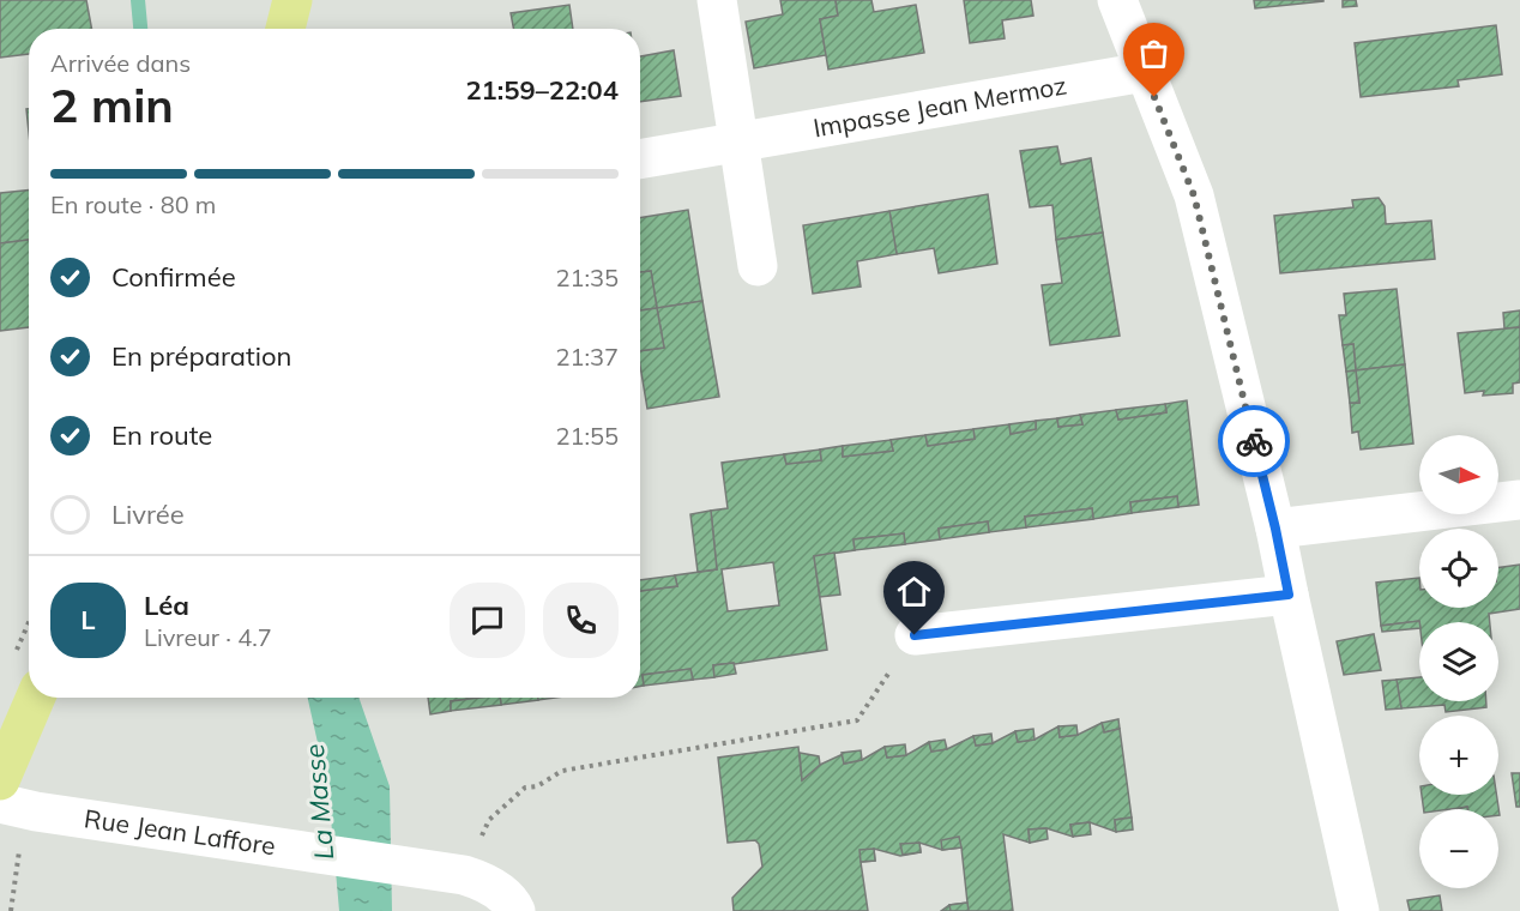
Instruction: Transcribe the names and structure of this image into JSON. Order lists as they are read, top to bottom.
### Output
{
  "streets": {
    "street": ["Impasse Jean Mermoz", "Rue Jean Laffore"]
  },
  "water": ["La Masse"],
  "north": "right",
  "page": {
    "heading": ["2 min", "Arrivée dans", "21:59–22:04"],
    "panel": ["Léa", "Livreur · 4.7"],
    "bar": "En route · 80 m",
    "list": [
      ["Confirmée", "21:35"],
      ["En préparation", "21:37"],
      ["En route", "21:55"],
      "Livrée"
    ],
    "map_buttons": ["+", "−"],
    "round": "L"
  }
}
